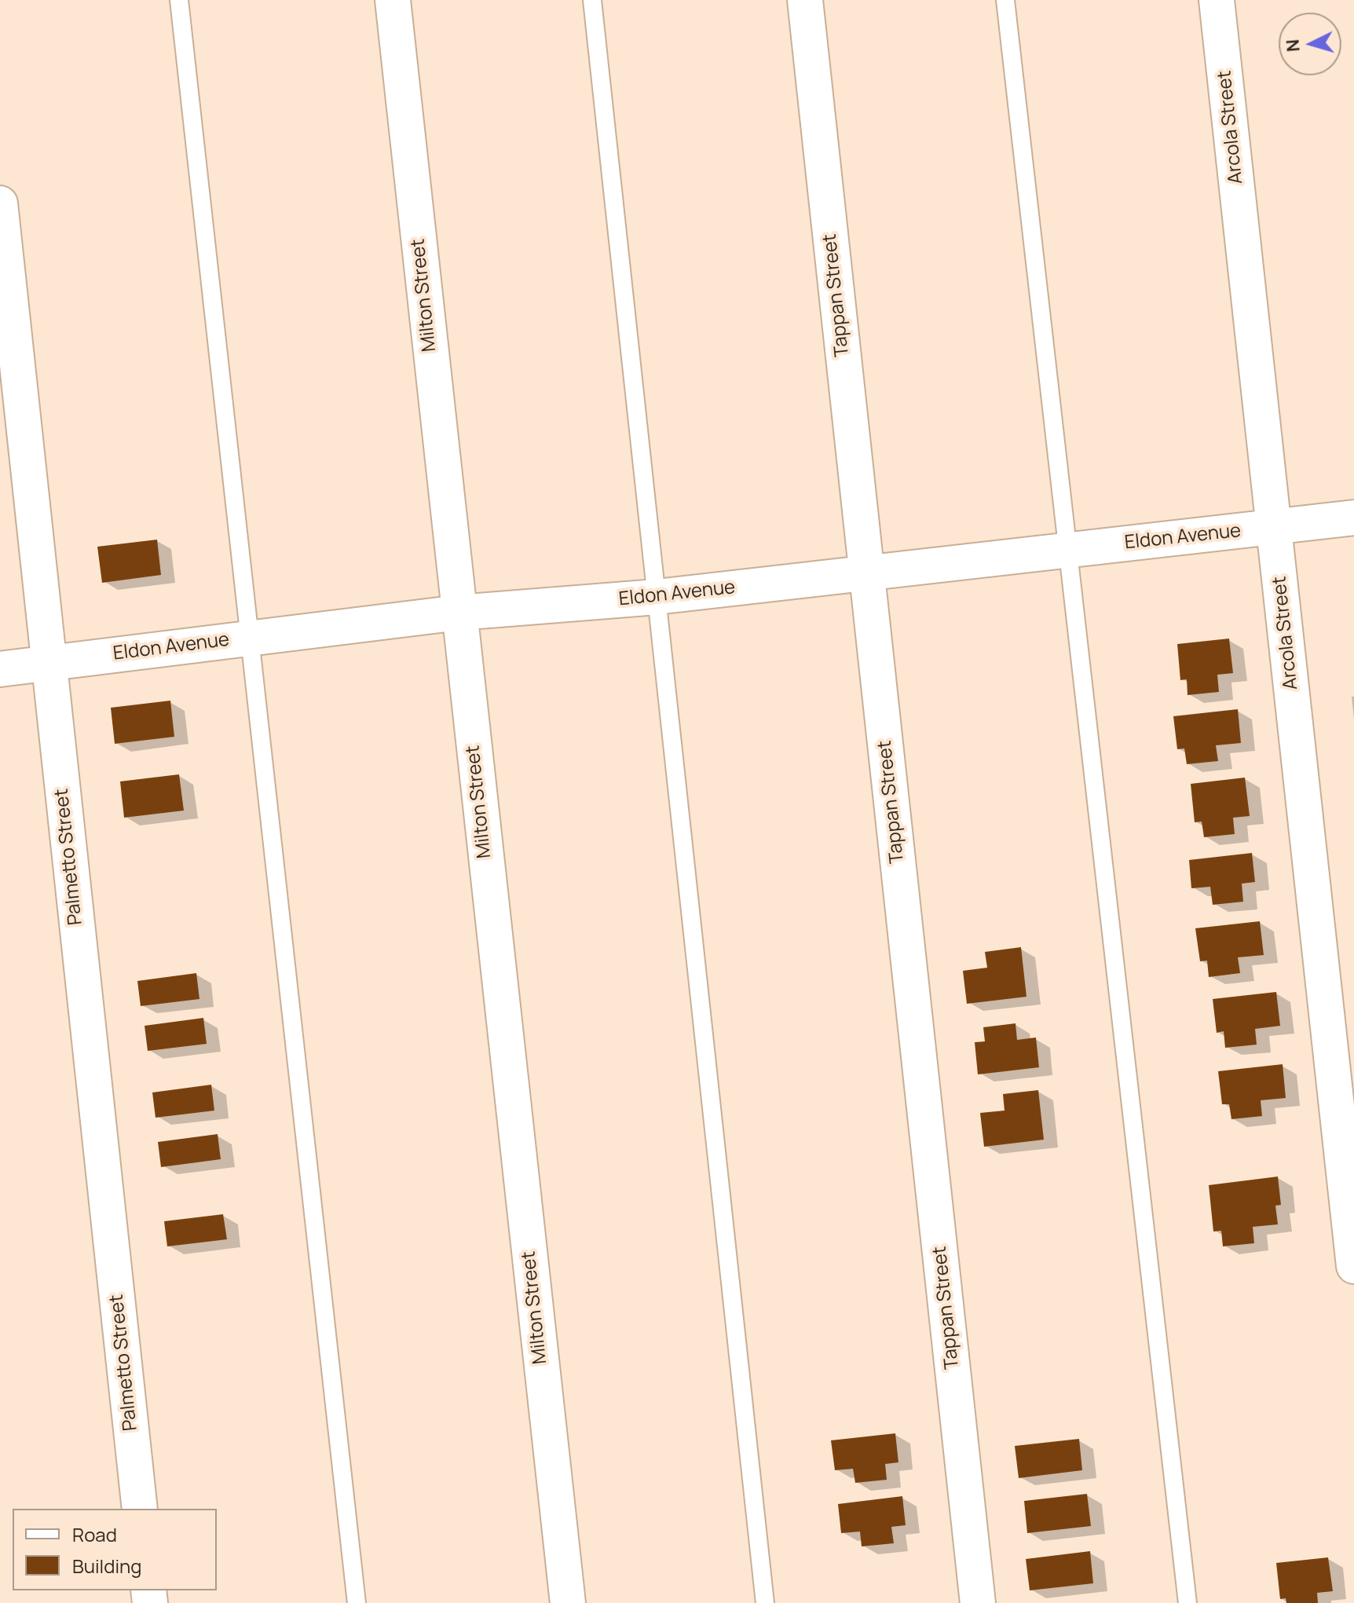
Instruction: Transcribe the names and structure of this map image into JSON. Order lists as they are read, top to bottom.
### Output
{
  "streets": {
    "street": [
      "Arcola Street",
      "Milton Street",
      "Tappan Street",
      "Eldon Avenue",
      "Palmetto Street"
    ]
  },
  "crossings": [
    ["Arcola Street", "Eldon Avenue"],
    ["Milton Street", "Eldon Avenue"],
    ["Tappan Street", "Eldon Avenue"],
    ["Eldon Avenue", "Palmetto Street"]
  ],
  "legend": ["Road", "Building"],
  "north": "left"
}
